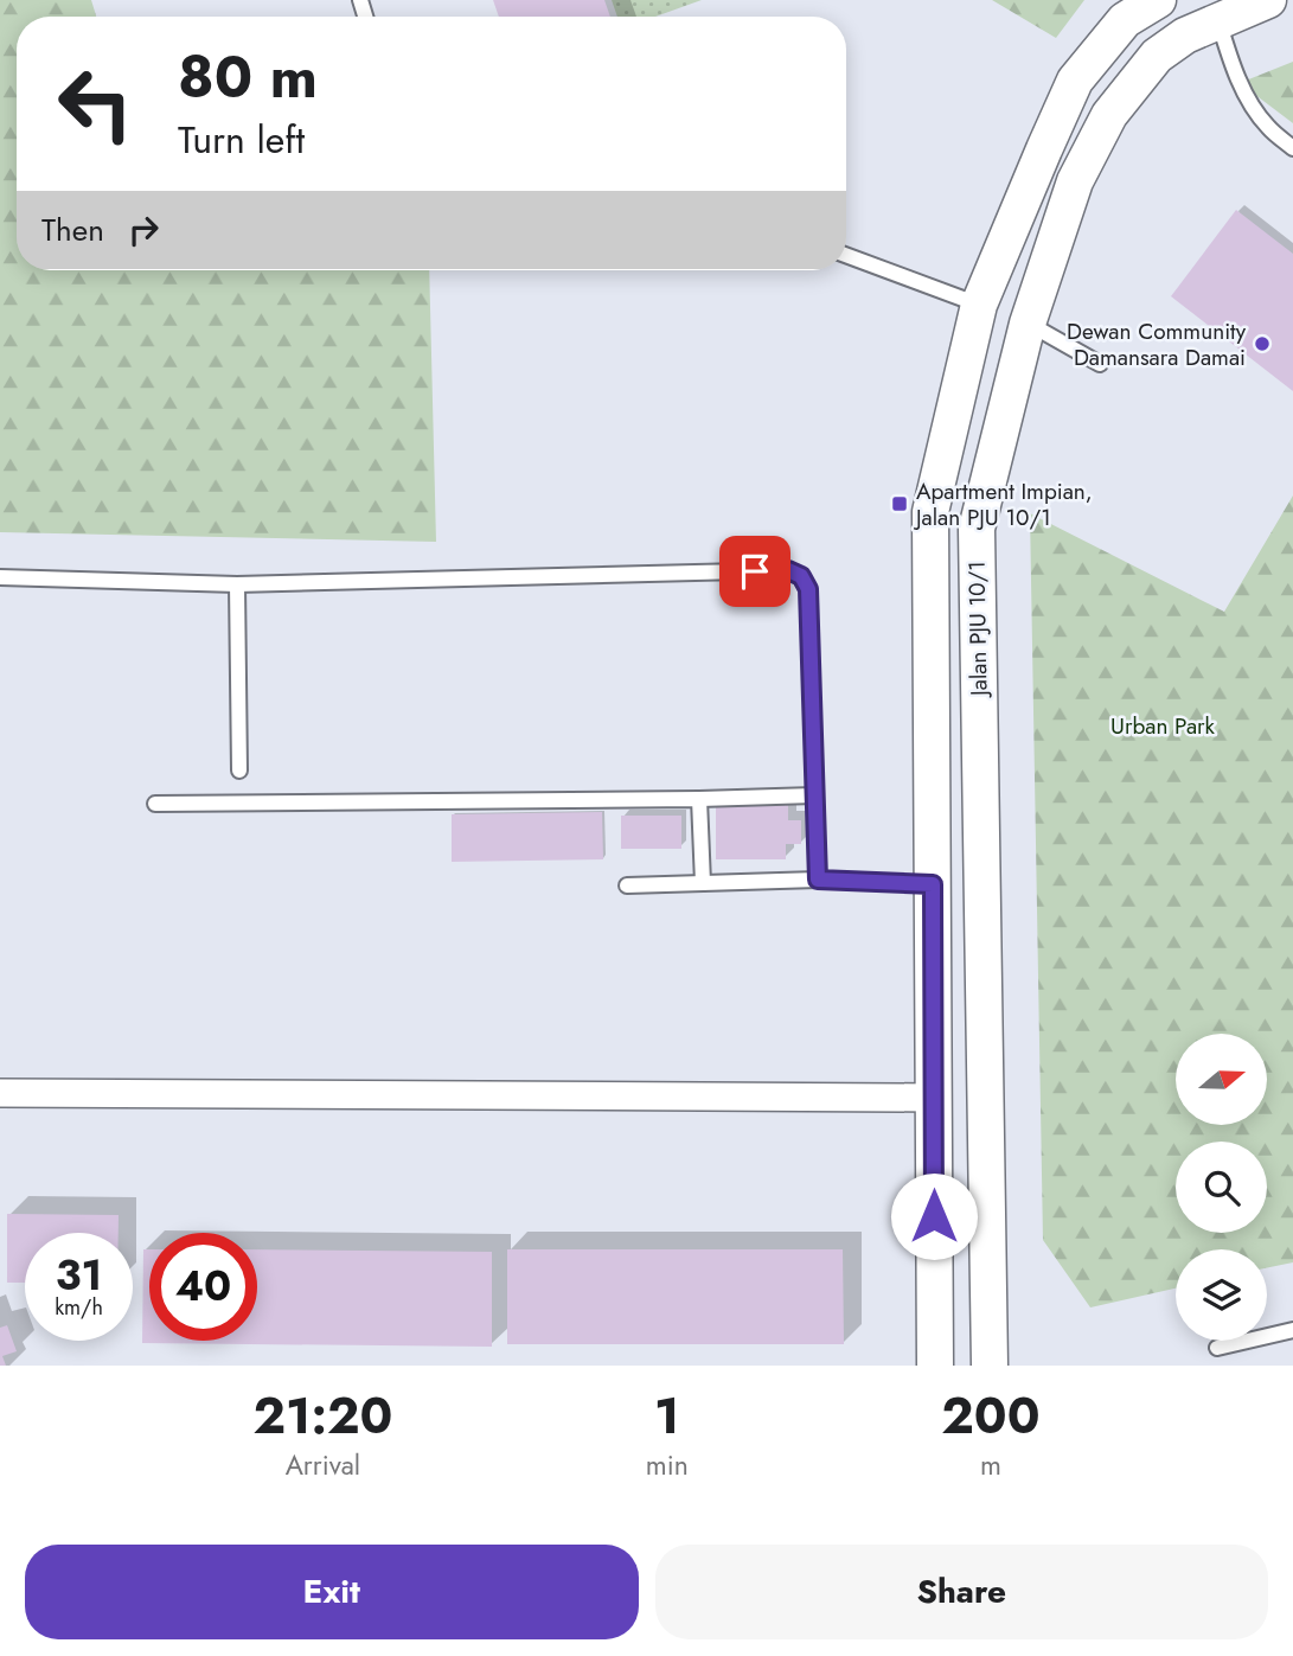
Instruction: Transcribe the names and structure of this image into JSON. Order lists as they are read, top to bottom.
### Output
{
  "streets": {
    "street": ["Jalan PJU 10/1"]
  },
  "parks": ["Urban Park"],
  "places": {
    "other": ["Dewan Community Damansara Damai"],
    "transit": ["Apartment Impian, Jalan PJU 10/1"]
  },
  "north": "right",
  "page": {
    "turn": ["80 m", "Turn left"],
    "then": "Then",
    "speed": "31 km/h",
    "limit": "40",
    "eta": [
      "21:20",
      "Arrival",
      "1",
      "min",
      "200",
      "m"
    ],
    "buttons": ["Exit", "Share"]
  }
}
